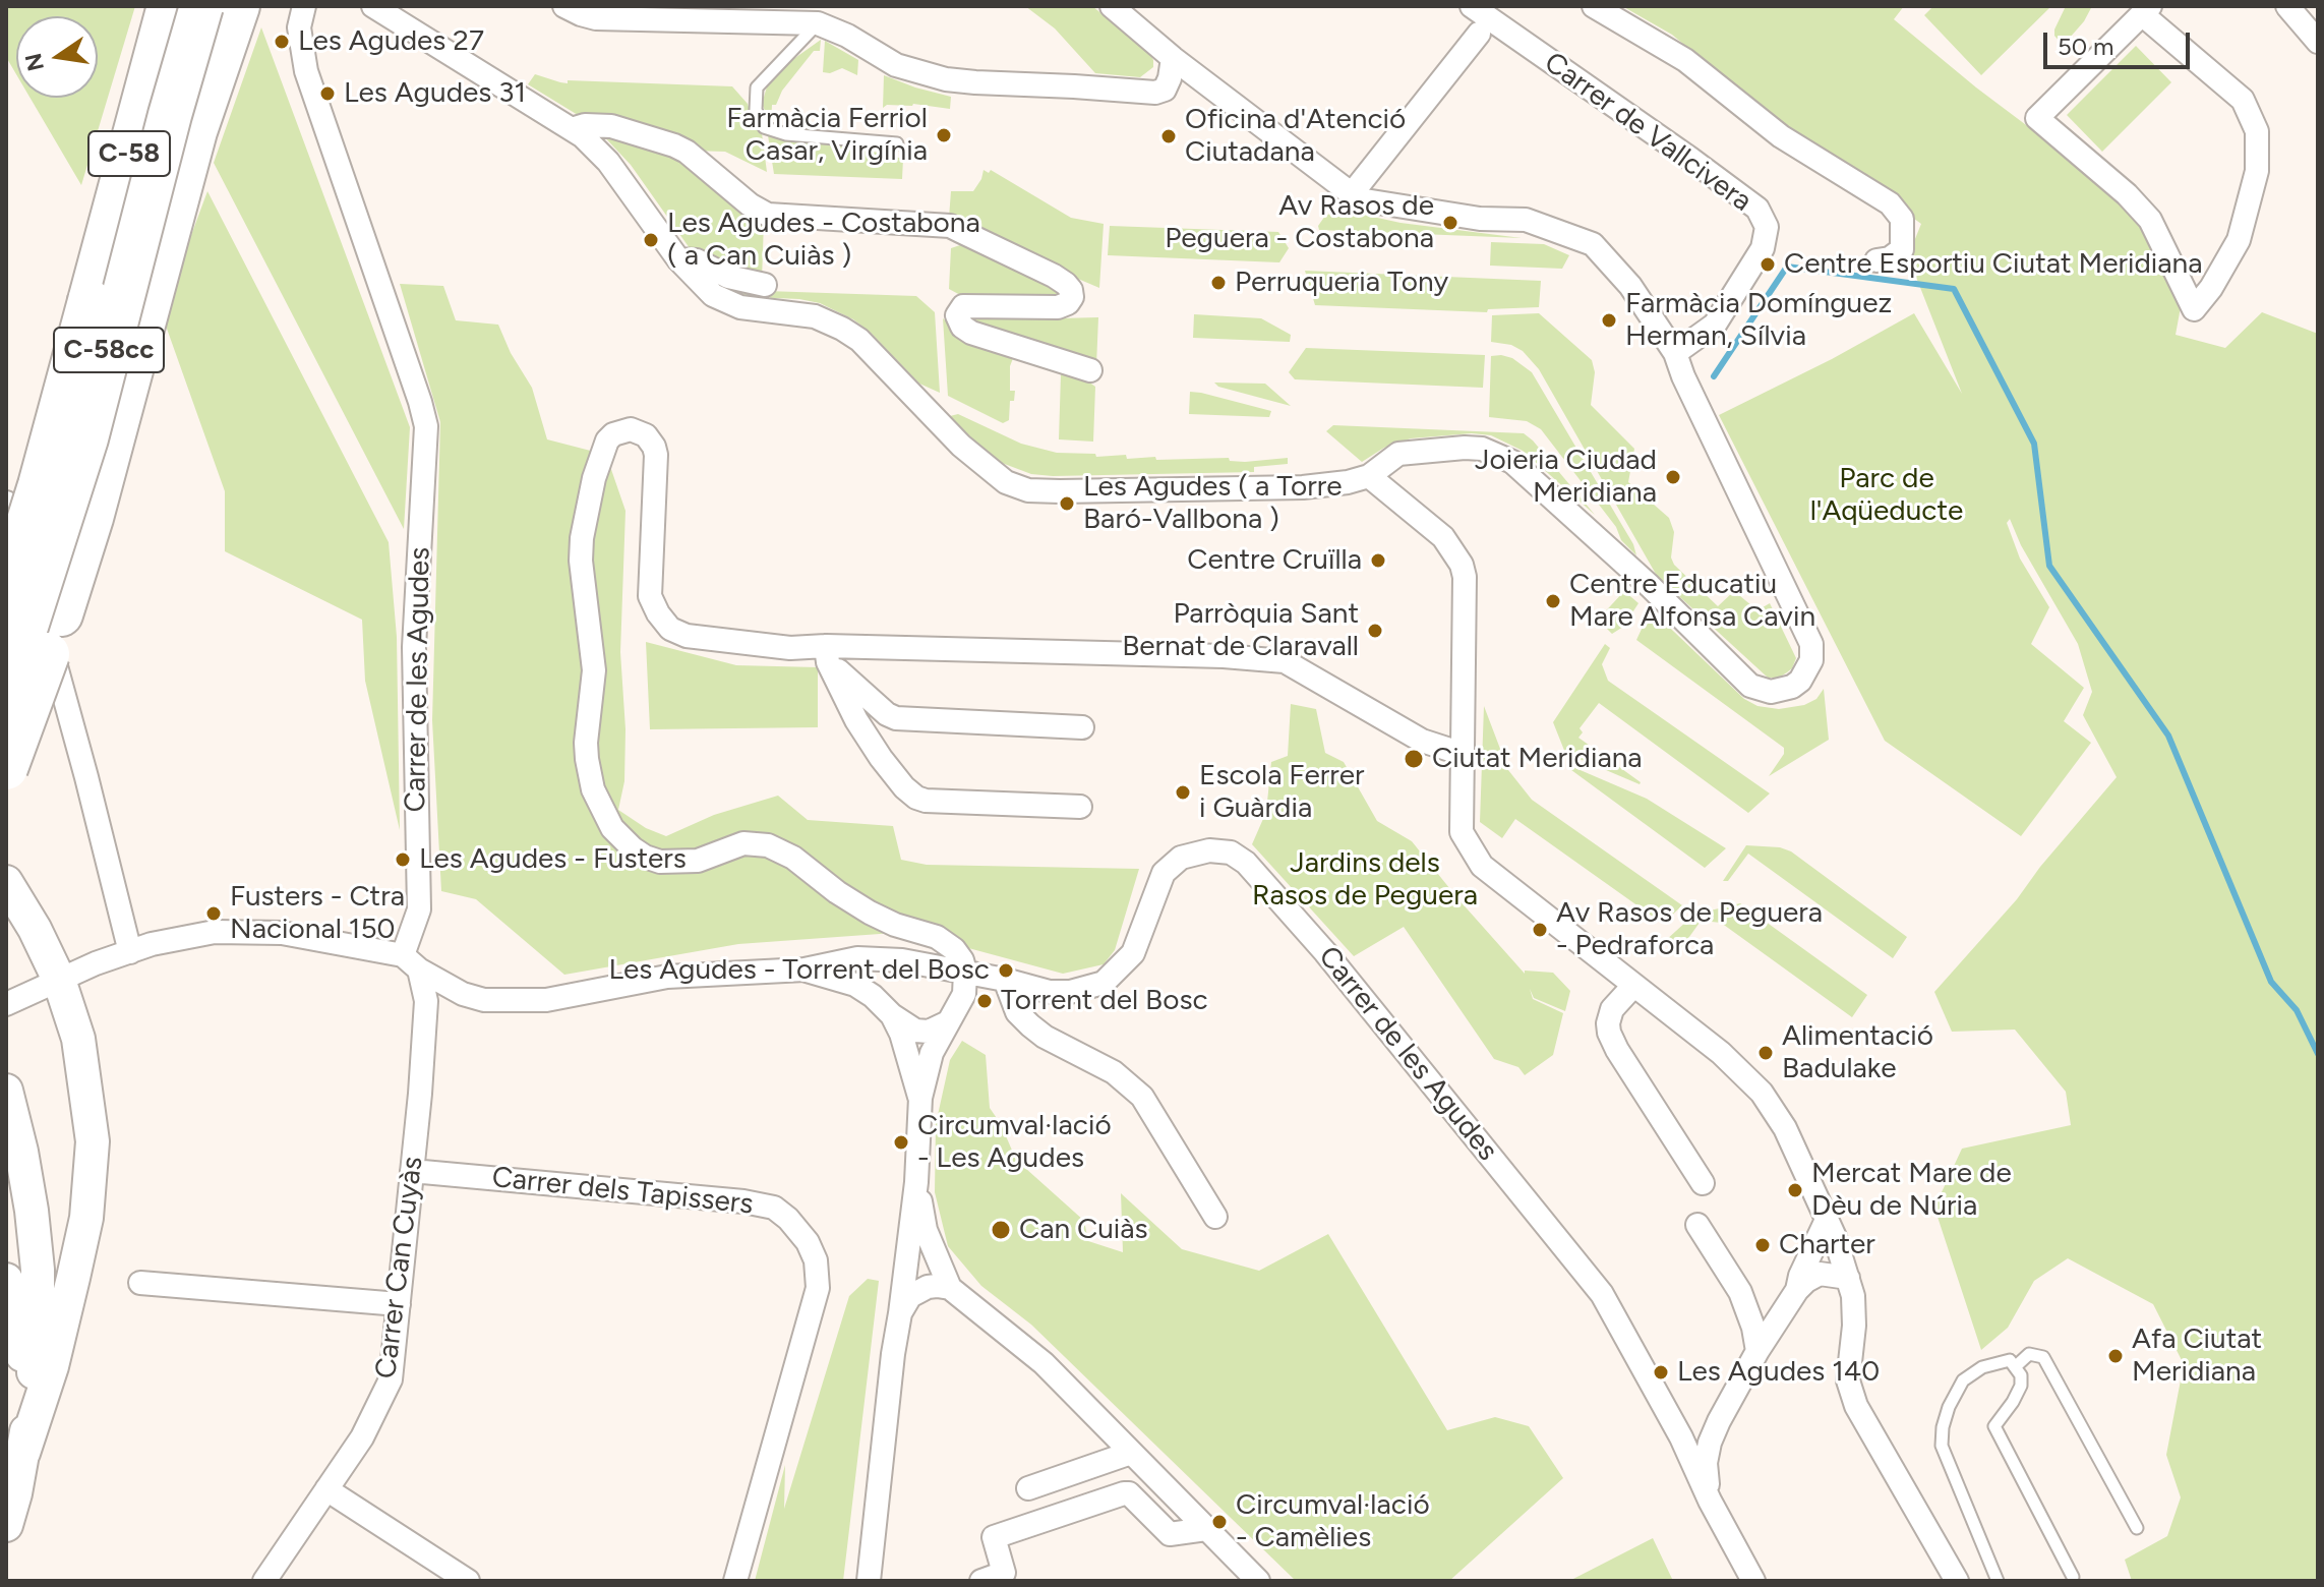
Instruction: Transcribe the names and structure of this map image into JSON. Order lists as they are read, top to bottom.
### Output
{
  "streets": {
    "highway": ["C-58", "C-58cc"],
    "street": [
      "Carrer de Vallcivera",
      "Carrer de les Agudes",
      "Carrer dels Tapissers",
      "Carrer Can Cuyàs"
    ]
  },
  "crossings": [
    ["Carrer de les Agudes", "Carrer Can Cuyàs"],
    ["Carrer dels Tapissers", "Carrer Can Cuyàs"]
  ],
  "parks": ["Parc de l'Aqüeducte", "Jardins dels Rasos de Peguera"],
  "places": [
    "Les Agudes 27",
    "Les Agudes 31",
    "Farmàcia Ferriol Casar, Virgínia",
    "Oficina d'Atenció Ciutadana",
    "Av Rasos de Peguera - Costabona",
    "Les Agudes - Costabona ( a Can Cuiàs )",
    "Centre Esportiu Ciutat Meridiana",
    "Perruqueria Tony",
    "Farmàcia Domínguez Herman, Sílvia",
    "Joieria Ciudad Meridiana",
    "Les Agudes ( a Torre Baró-Vallbona )",
    "Centre Cruïlla",
    "Centre Educatiu Mare Alfonsa Cavin",
    "Parròquia Sant Bernat de Claravall",
    "Ciutat Meridiana",
    "Escola Ferrer i Guàrdia",
    "Les Agudes - Fusters",
    "Fusters - Ctra Nacional 150",
    "Av Rasos de Peguera - Pedraforca",
    "Les Agudes - Torrent del Bosc",
    "Torrent del Bosc",
    "Alimentació Badulake",
    "Circumval·lació - Les Agudes",
    "Mercat Mare de Dèu de Núria",
    "Can Cuiàs",
    "Charter",
    "Afa Ciutat Meridiana",
    "Les Agudes 140",
    "Circumval·lació - Camèlies"
  ],
  "scale_bar": "50 m",
  "north": "left"
}
